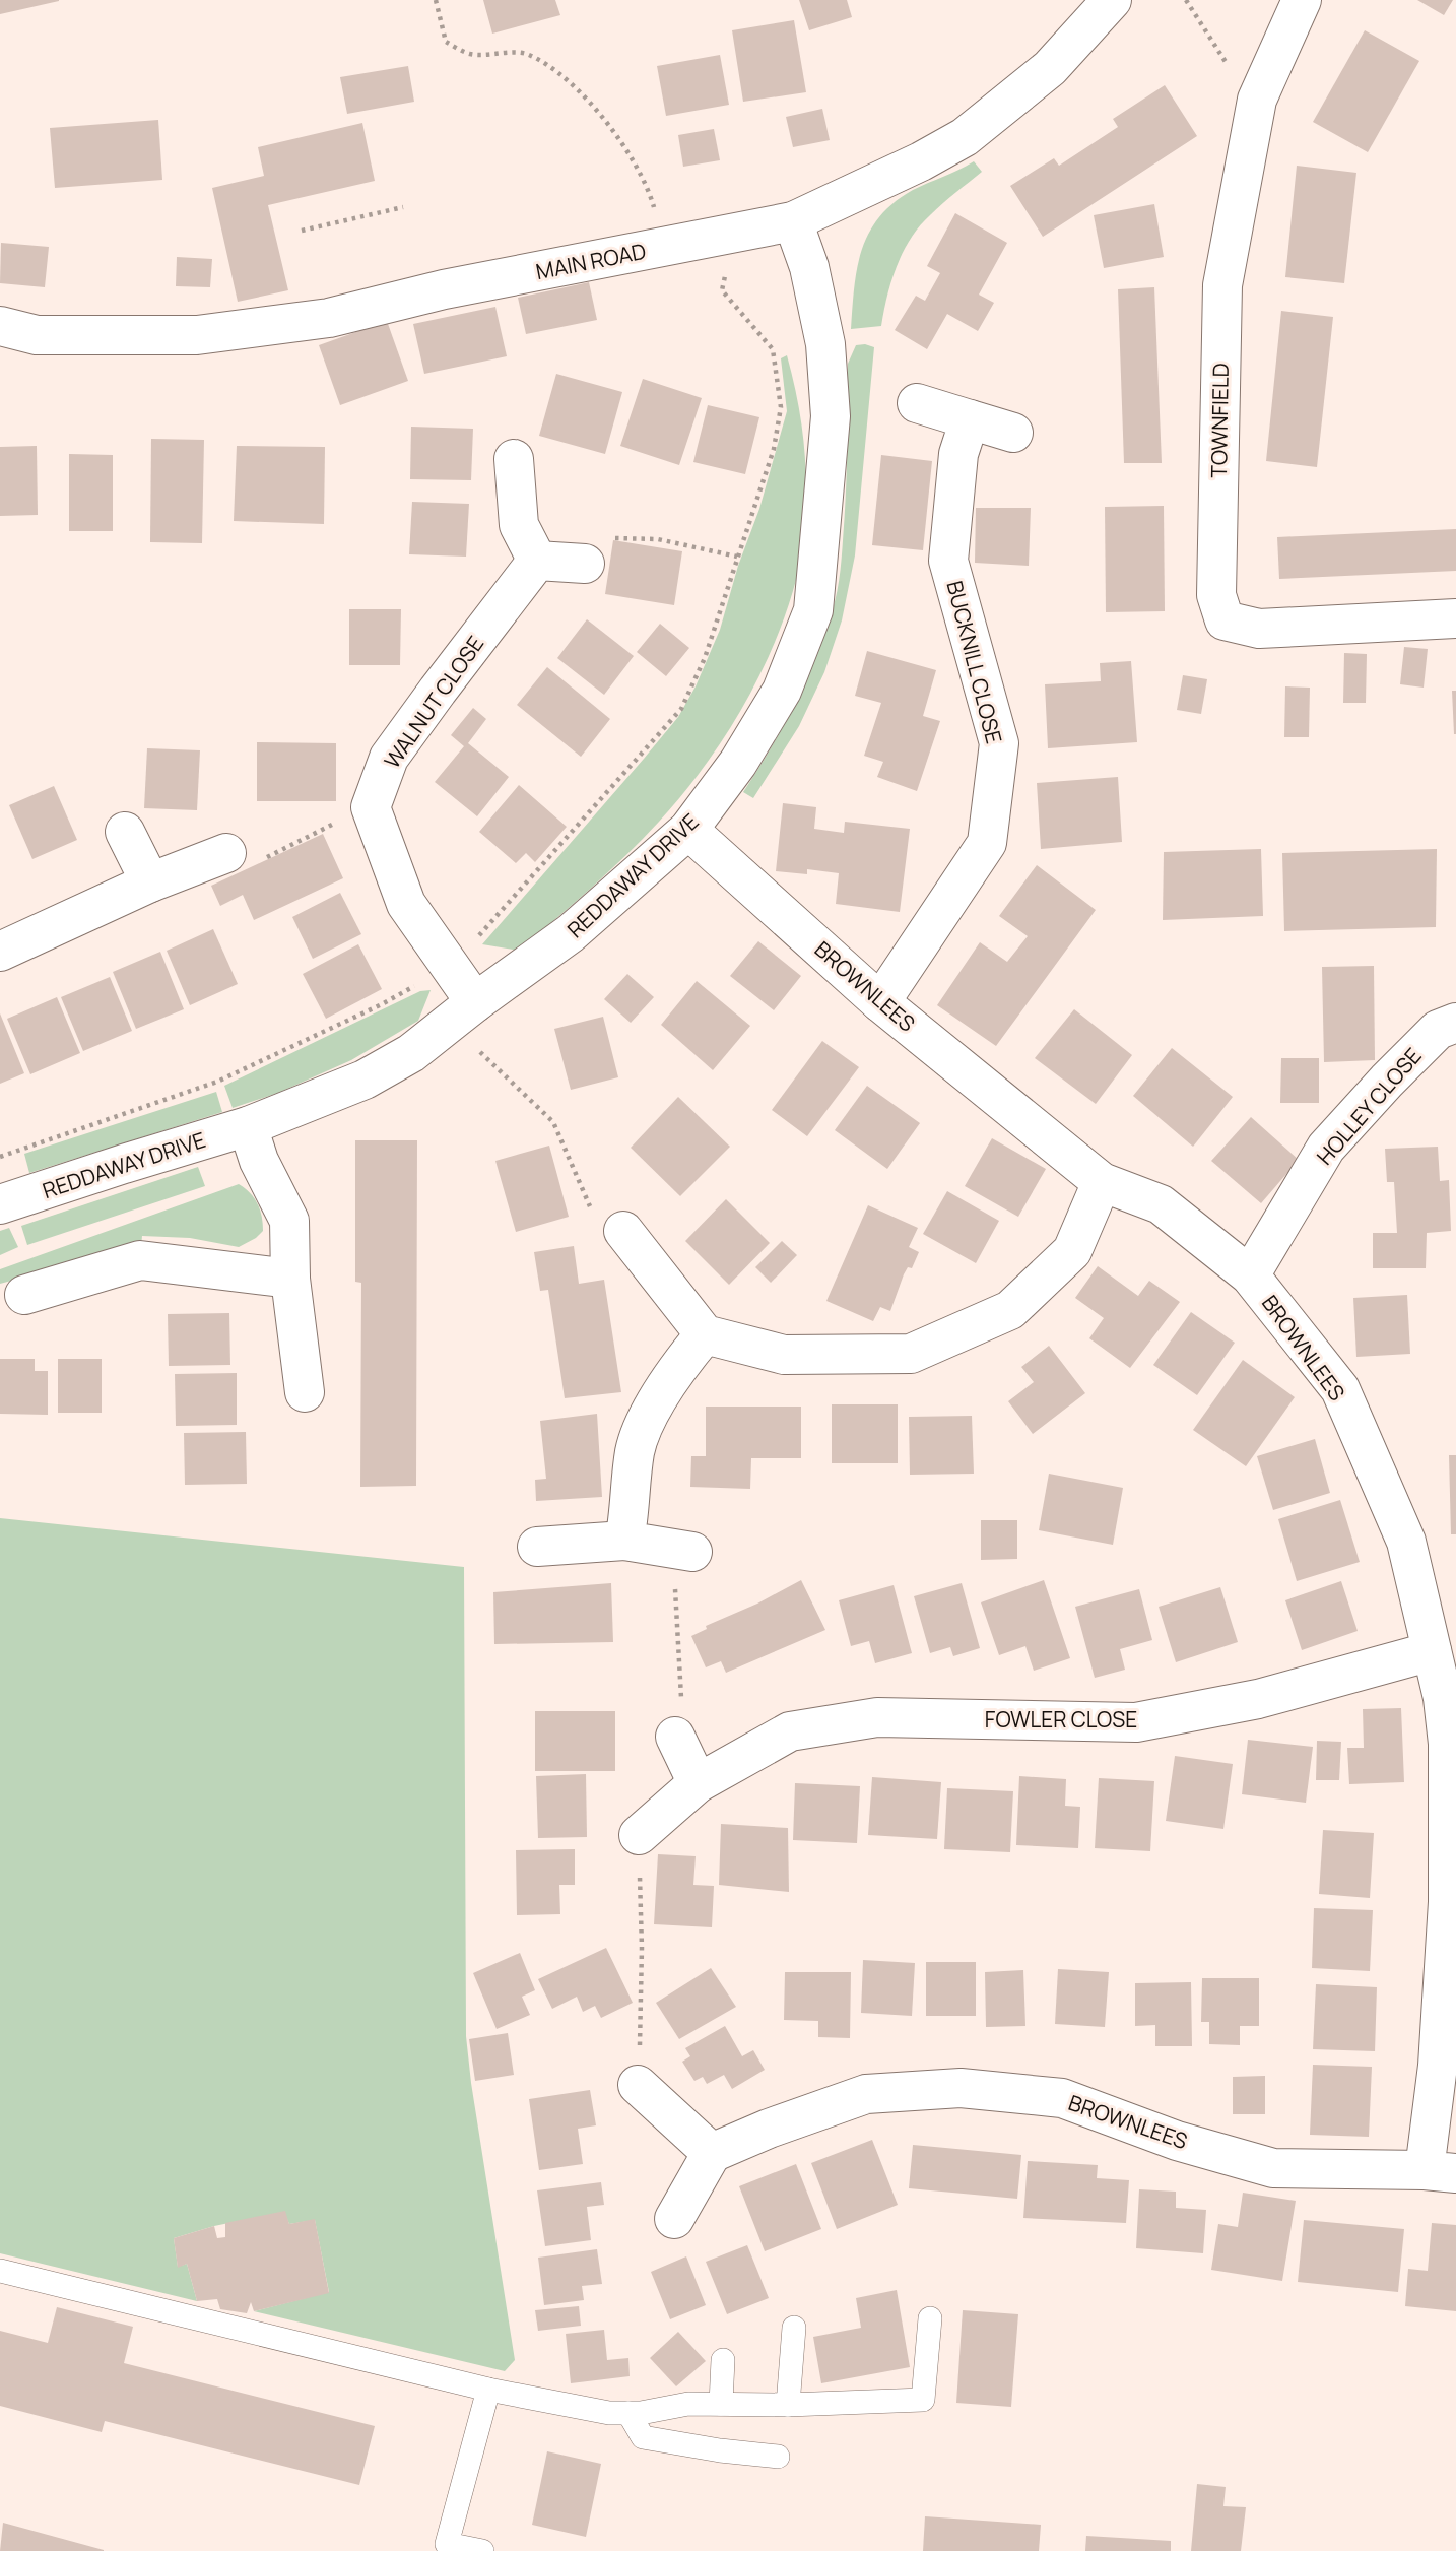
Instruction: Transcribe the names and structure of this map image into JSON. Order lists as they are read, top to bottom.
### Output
{
  "streets": {
    "street": [
      "MAIN ROAD",
      "TOWNFIELD",
      "BUCKNILL CLOSE",
      "WALNUT CLOSE",
      "REDDAWAY DRIVE",
      "BROWNLEES",
      "HOLLEY CLOSE",
      "FOWLER CLOSE"
    ]
  },
  "crossings": [
    ["MAIN ROAD", "REDDAWAY DRIVE"],
    ["BUCKNILL CLOSE", "BROWNLEES"],
    ["REDDAWAY DRIVE", "BROWNLEES"],
    ["BROWNLEES", "HOLLEY CLOSE"],
    ["BROWNLEES", "FOWLER CLOSE"]
  ]
}
